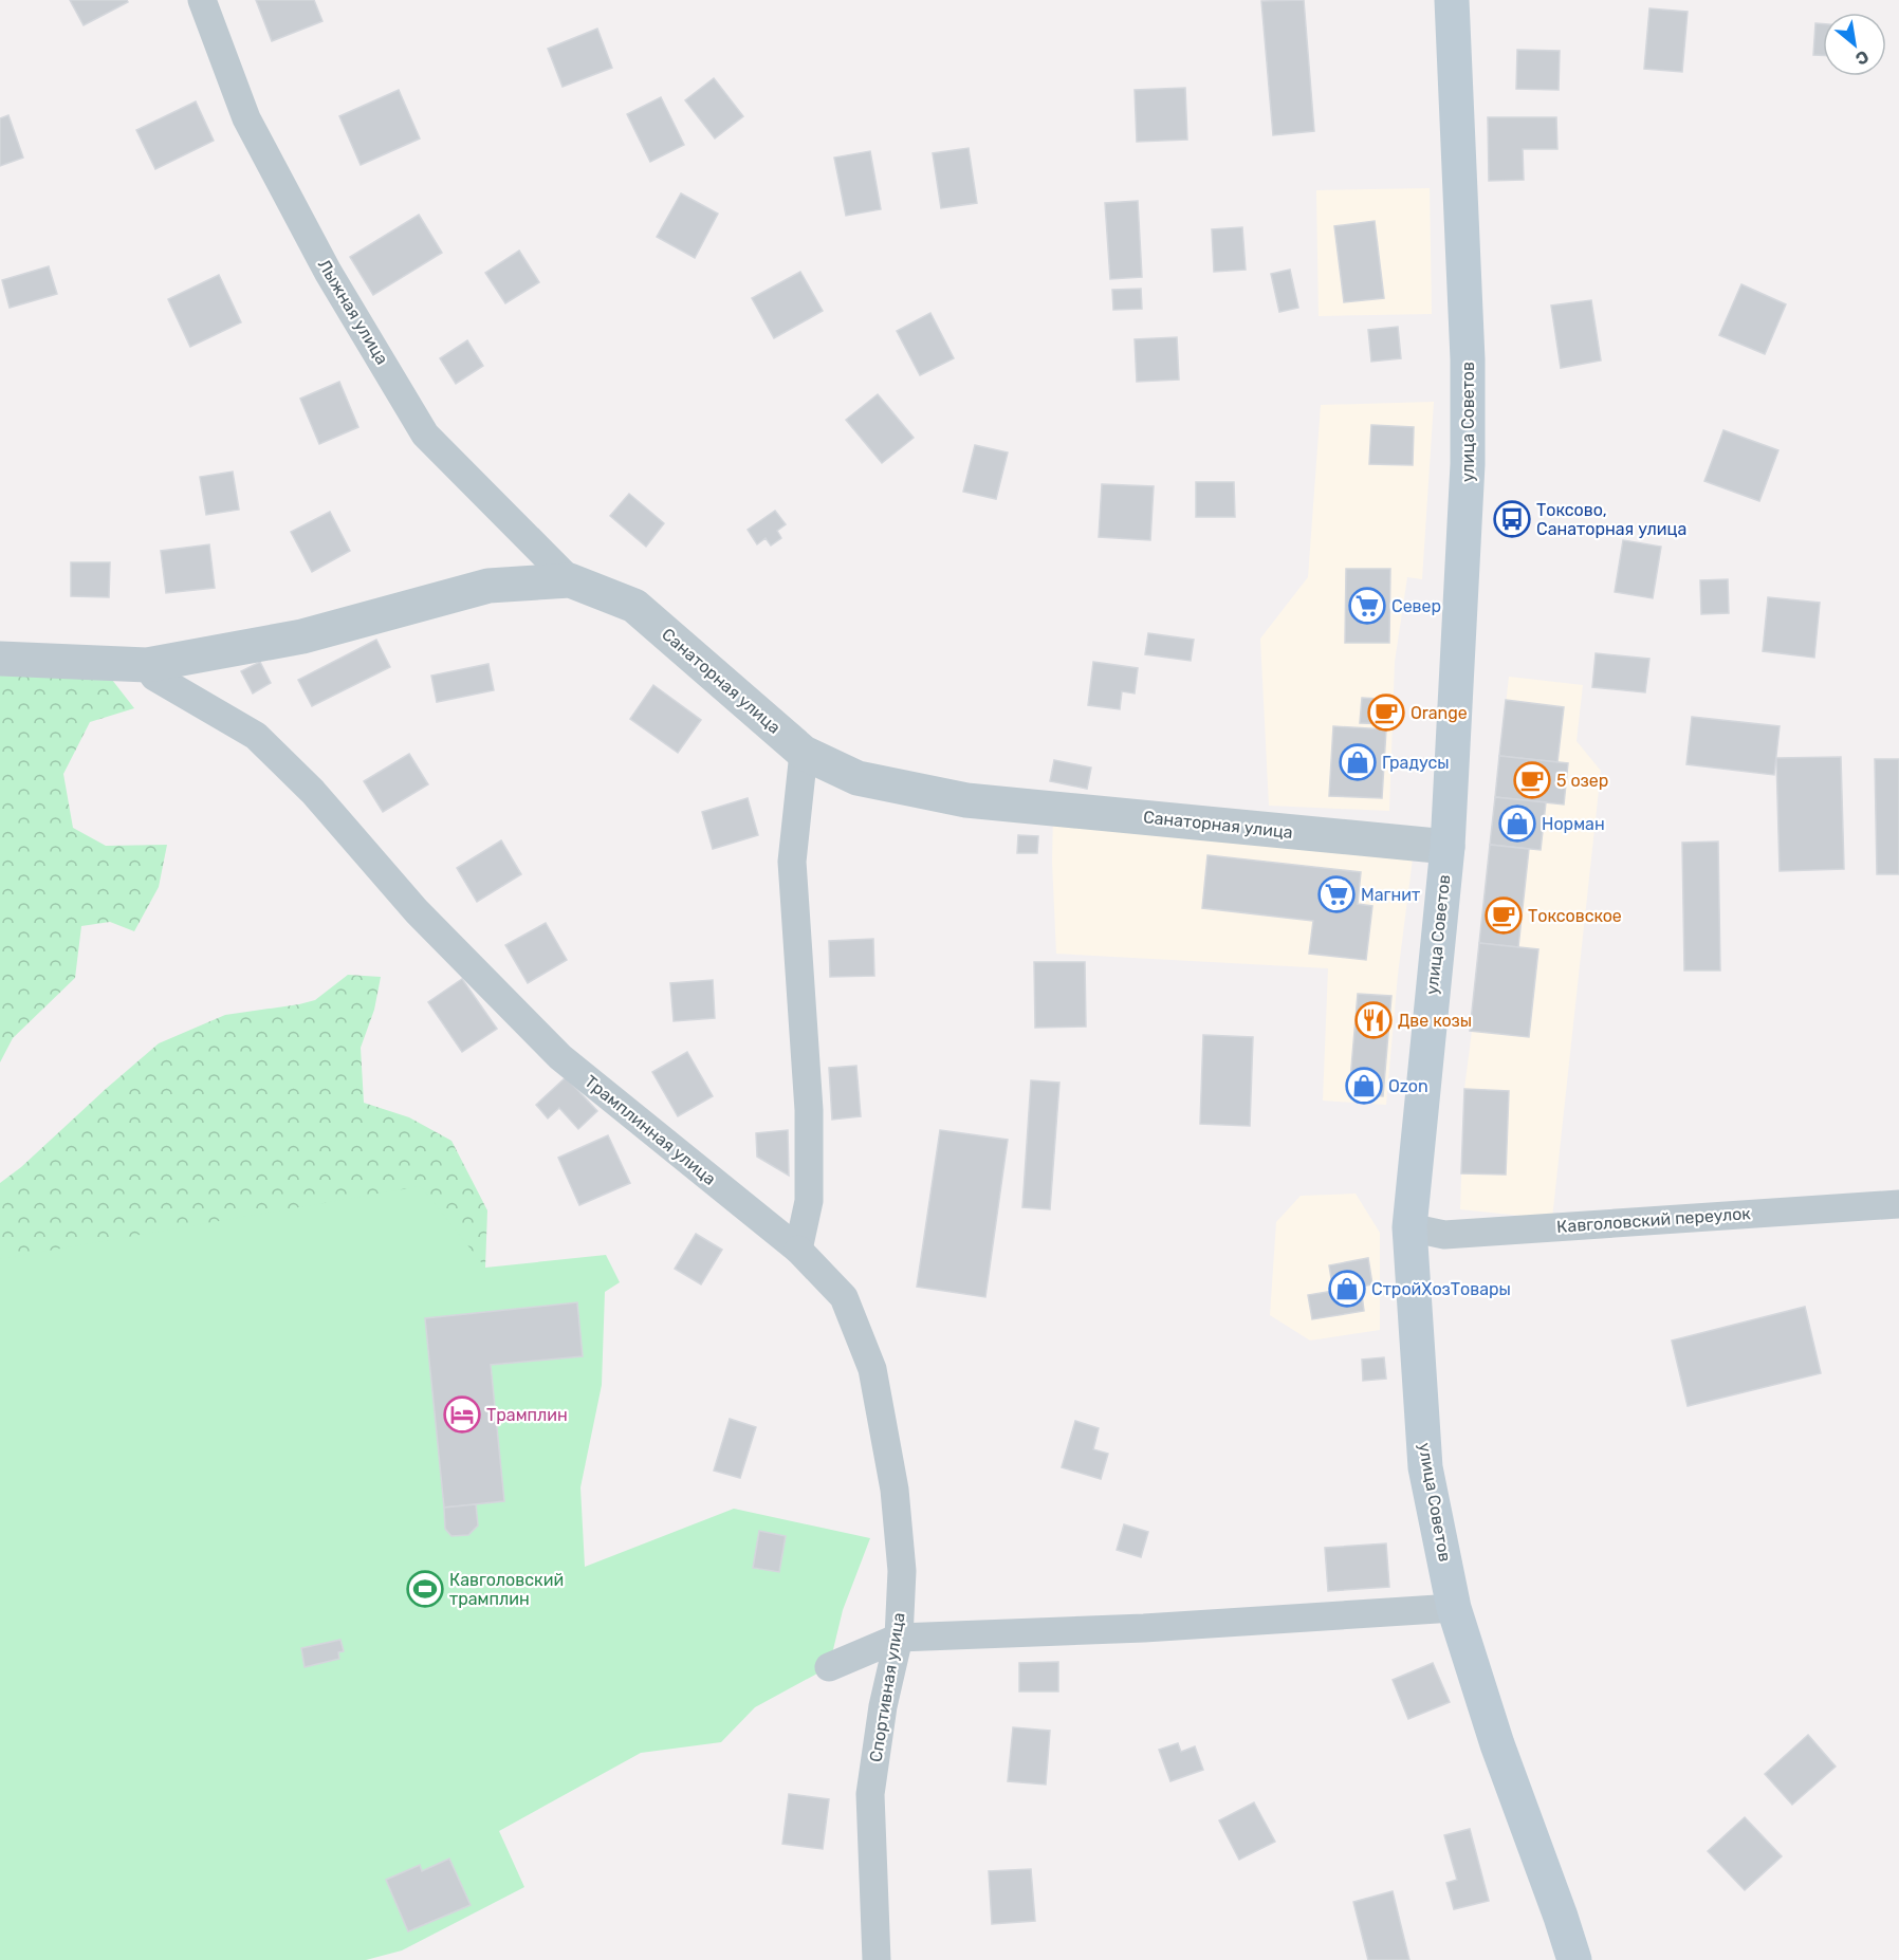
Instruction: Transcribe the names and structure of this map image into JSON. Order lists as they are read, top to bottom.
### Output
{
  "streets": {
    "main road": ["улица Советов"],
    "street": [
      "Лыжная улица",
      "Санаторная улица",
      "Трамплинная улица",
      "Кавголовский переулок",
      "Спортивная улица"
    ]
  },
  "crossings": [
    ["Лыжная улица", "Санаторная улица"],
    ["улица Советов", "Санаторная улица"],
    ["улица Советов", "Кавголовский переулок"],
    ["Санаторная улица", "Трамплинная улица"],
    ["Трамплинная улица", "Спортивная улица"]
  ],
  "places": {
    "bus stop": ["Токсово, Санаторная улица"],
    "supermarket": ["Север", "Магнит"],
    "cafe": ["Orange", "5 озер", "Токсовское"],
    "shop": [
      "Градусы",
      "Норман",
      "Ozon",
      "СтройХозТовары"
    ],
    "restaurant": ["Две козы"],
    "hotel": ["Трамплин"],
    "sports": ["Кавголовский трамплин"]
  },
  "north": "bottom right"
}
